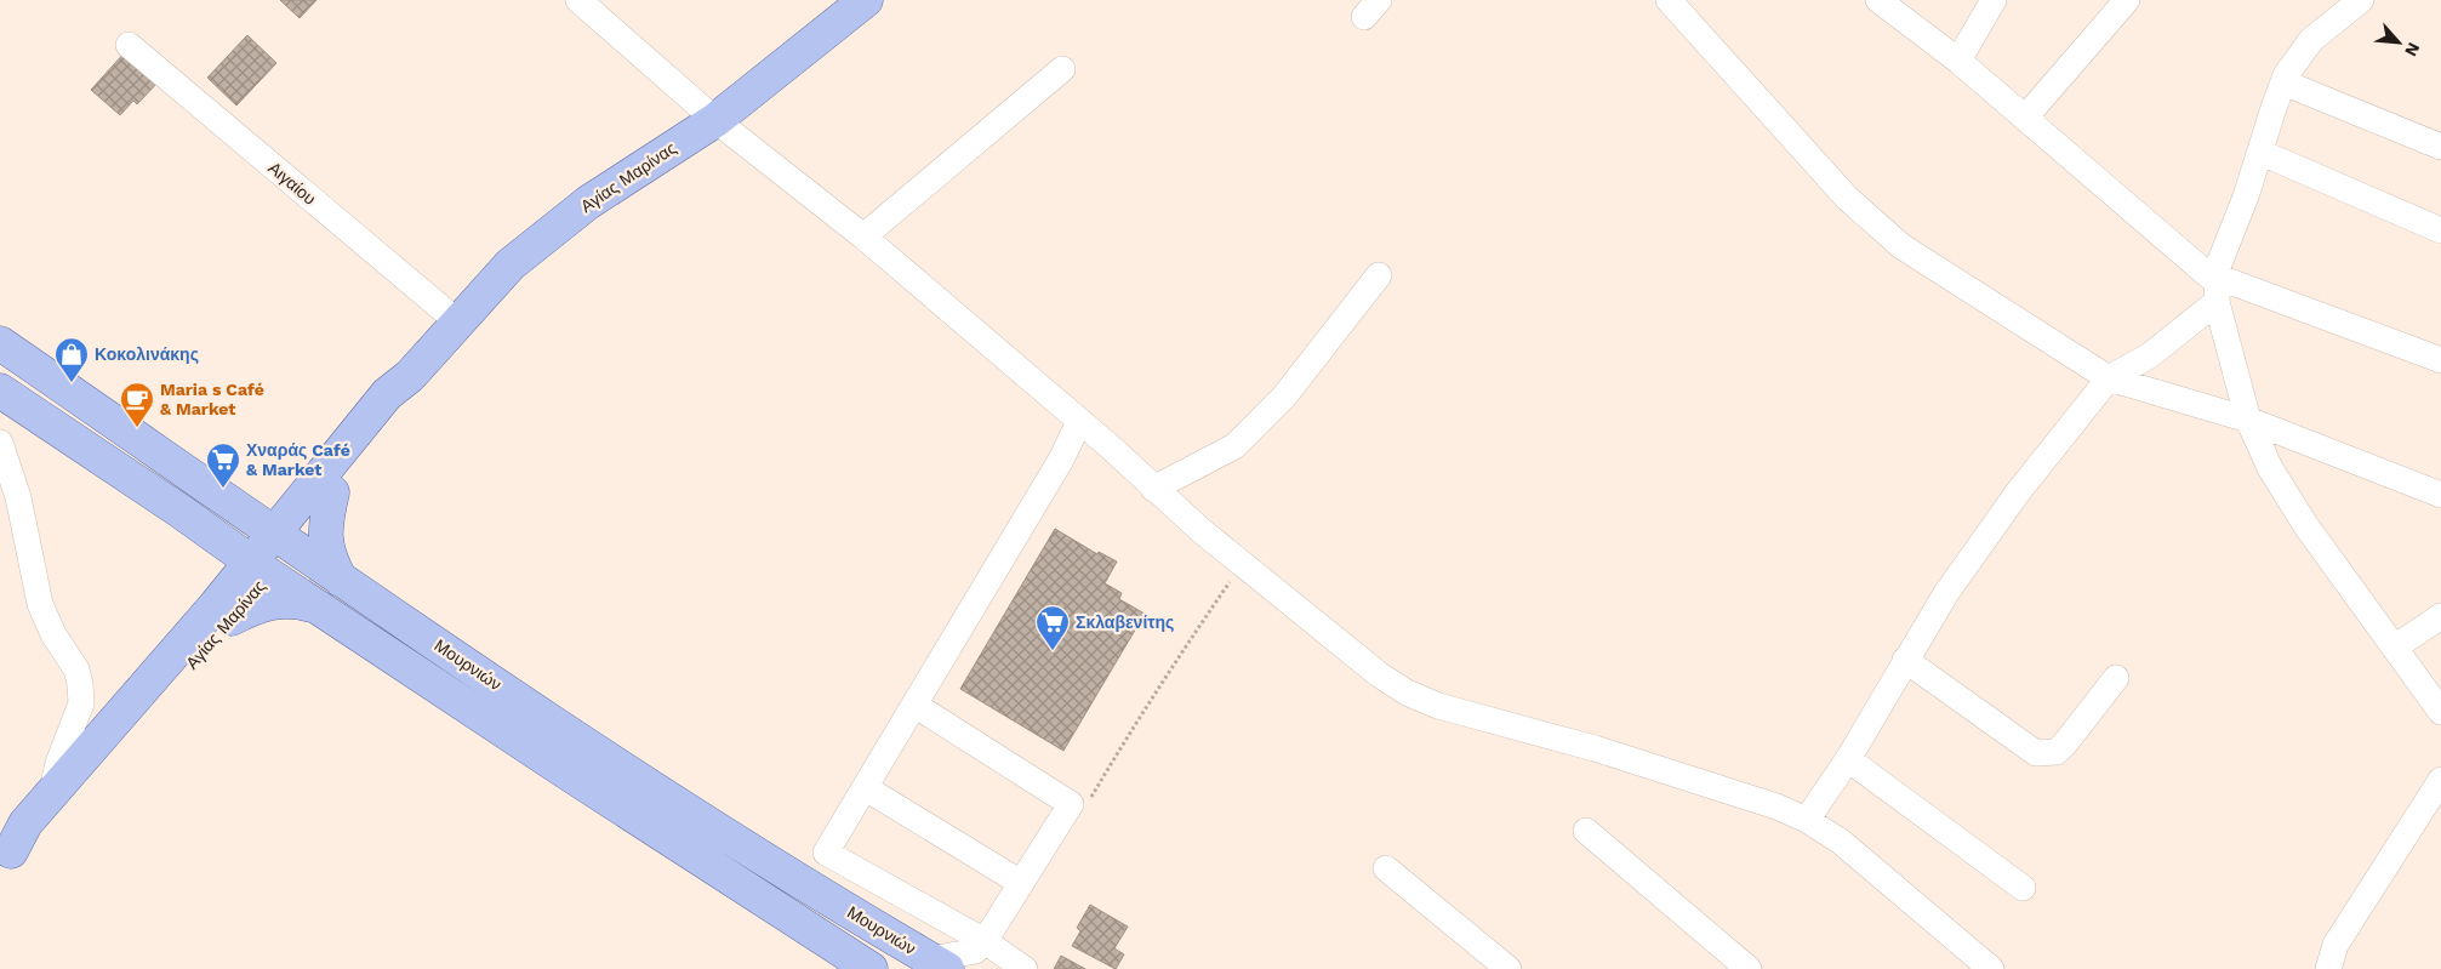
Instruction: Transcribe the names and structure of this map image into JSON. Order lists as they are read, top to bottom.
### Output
{
  "streets": {
    "main road": ["Αγίας Μαρίνας", "Μουρνιών"],
    "street": ["Αιγαίου"]
  },
  "crossings": [
    ["Αγίας Μαρίνας", "Αιγαίου"],
    ["Αγίας Μαρίνας", "Μουρνιών"]
  ],
  "places": {
    "shop": ["Κοκολινάκης"],
    "cafe": ["Maria s Café & Market"],
    "supermarket": ["Χναράς Café & Market", "Σκλαβενίτης"]
  },
  "north": "bottom right"
}
